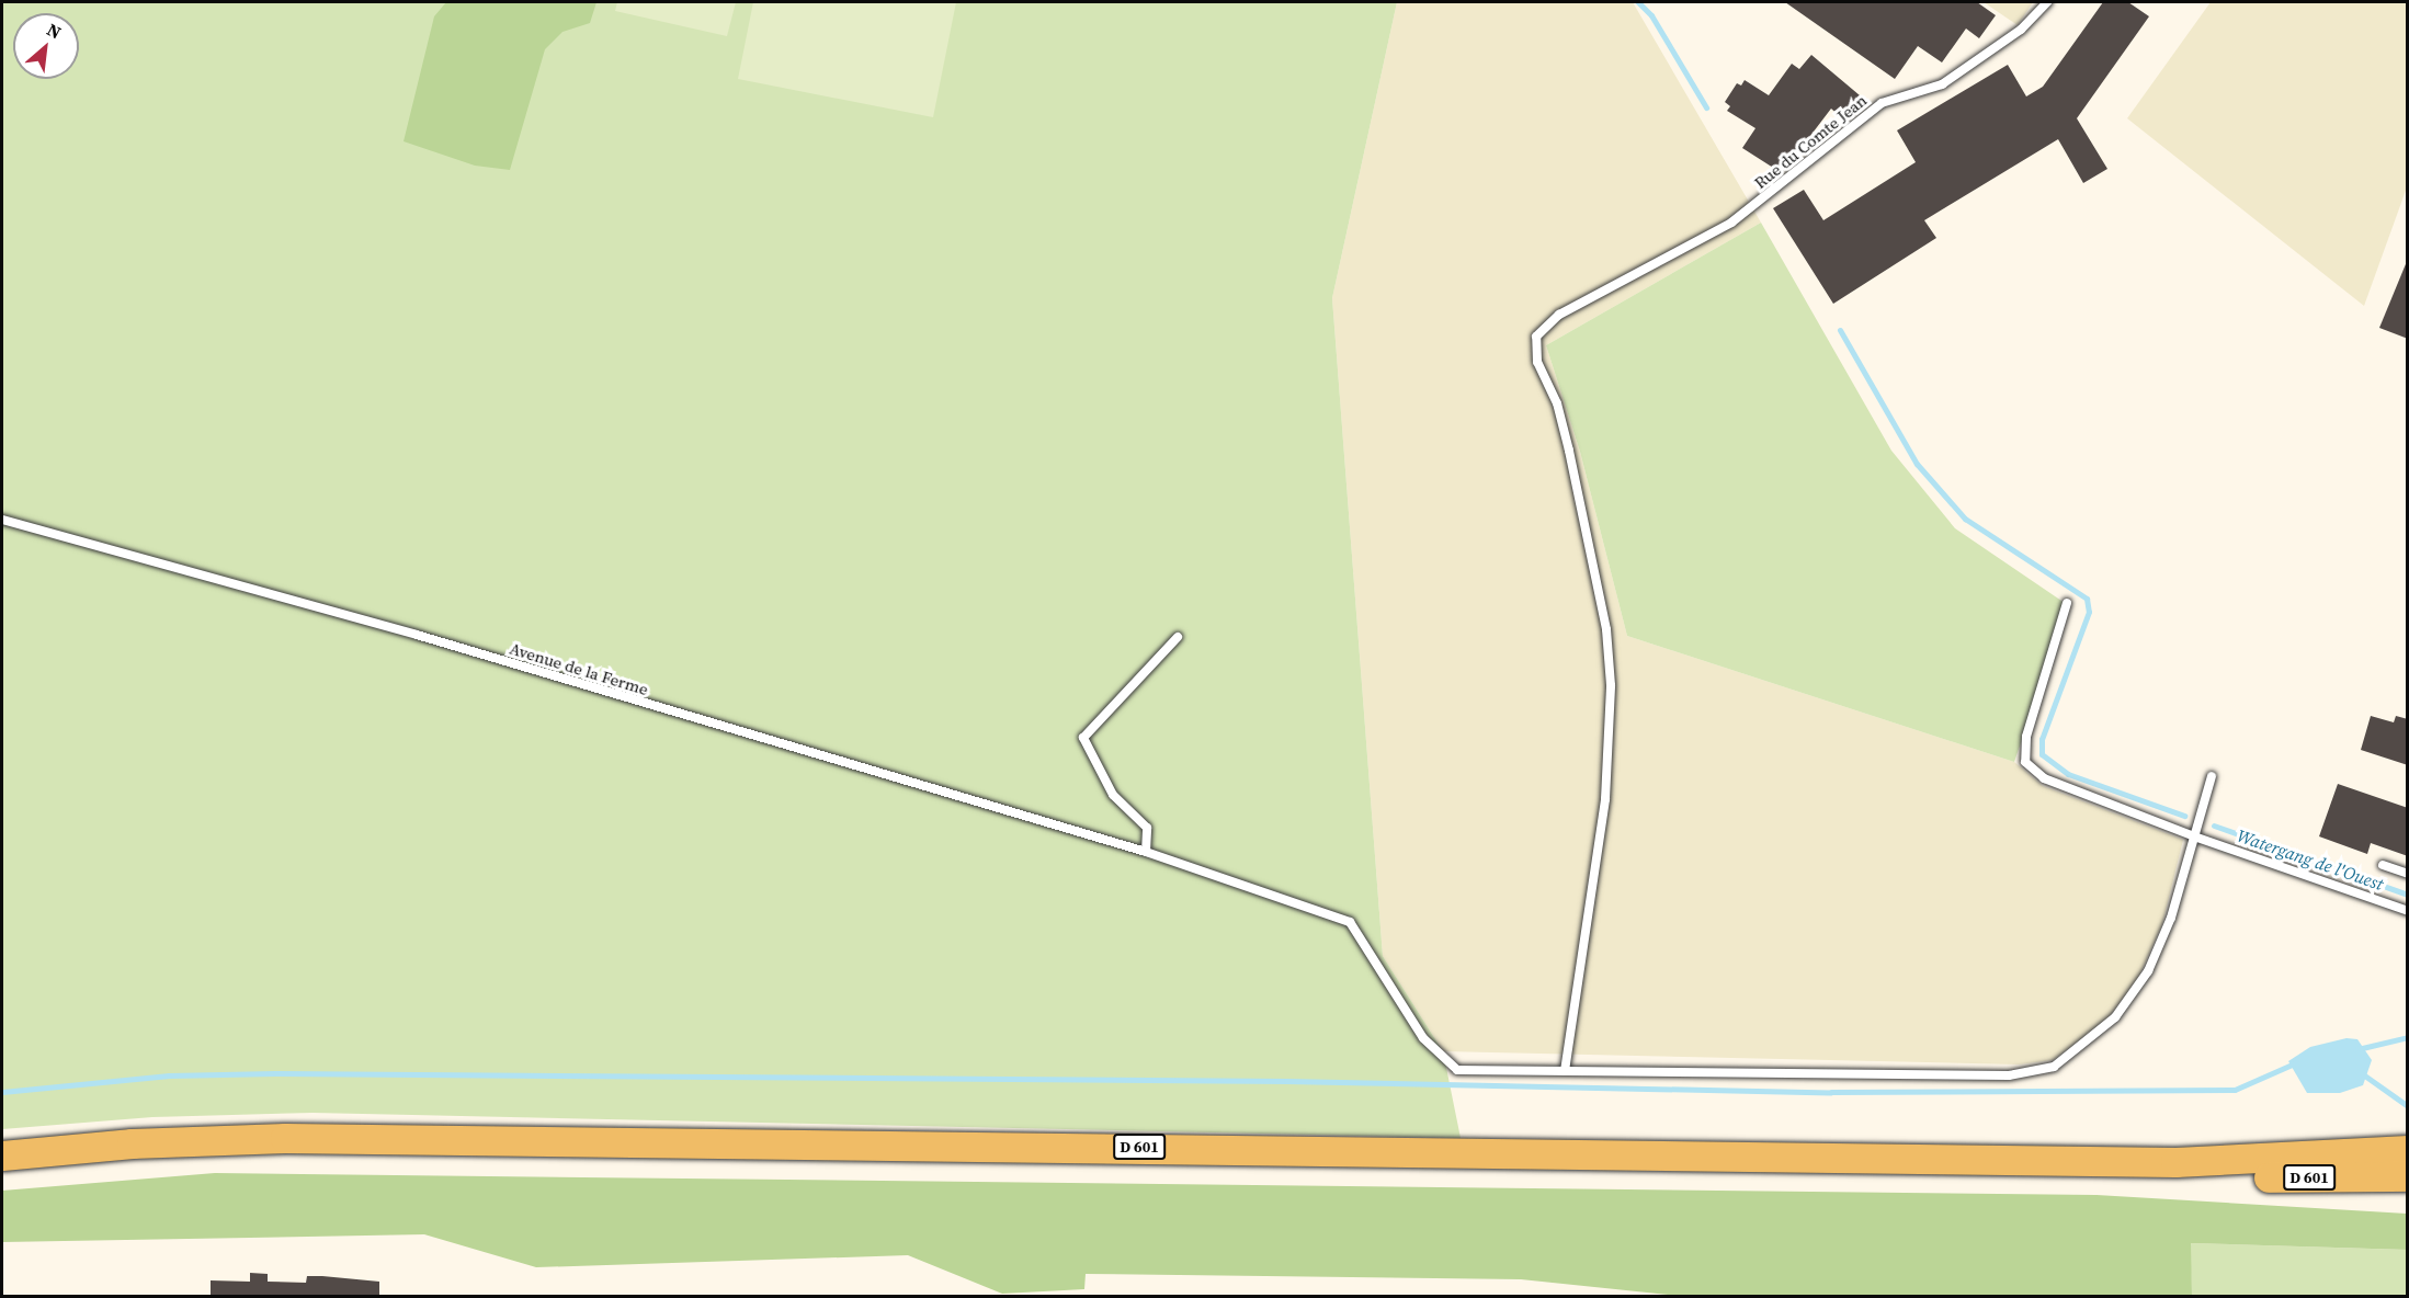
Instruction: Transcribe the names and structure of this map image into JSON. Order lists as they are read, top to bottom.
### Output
{
  "streets": {
    "main road": ["D 601"],
    "lane": ["Rue du Comte Jean", "Avenue de la Ferme"]
  },
  "crossings": [
    ["Rue du Comte Jean", "Avenue de la Ferme"]
  ],
  "water": ["Watergang de l'Ouest"],
  "north": "top right"
}
